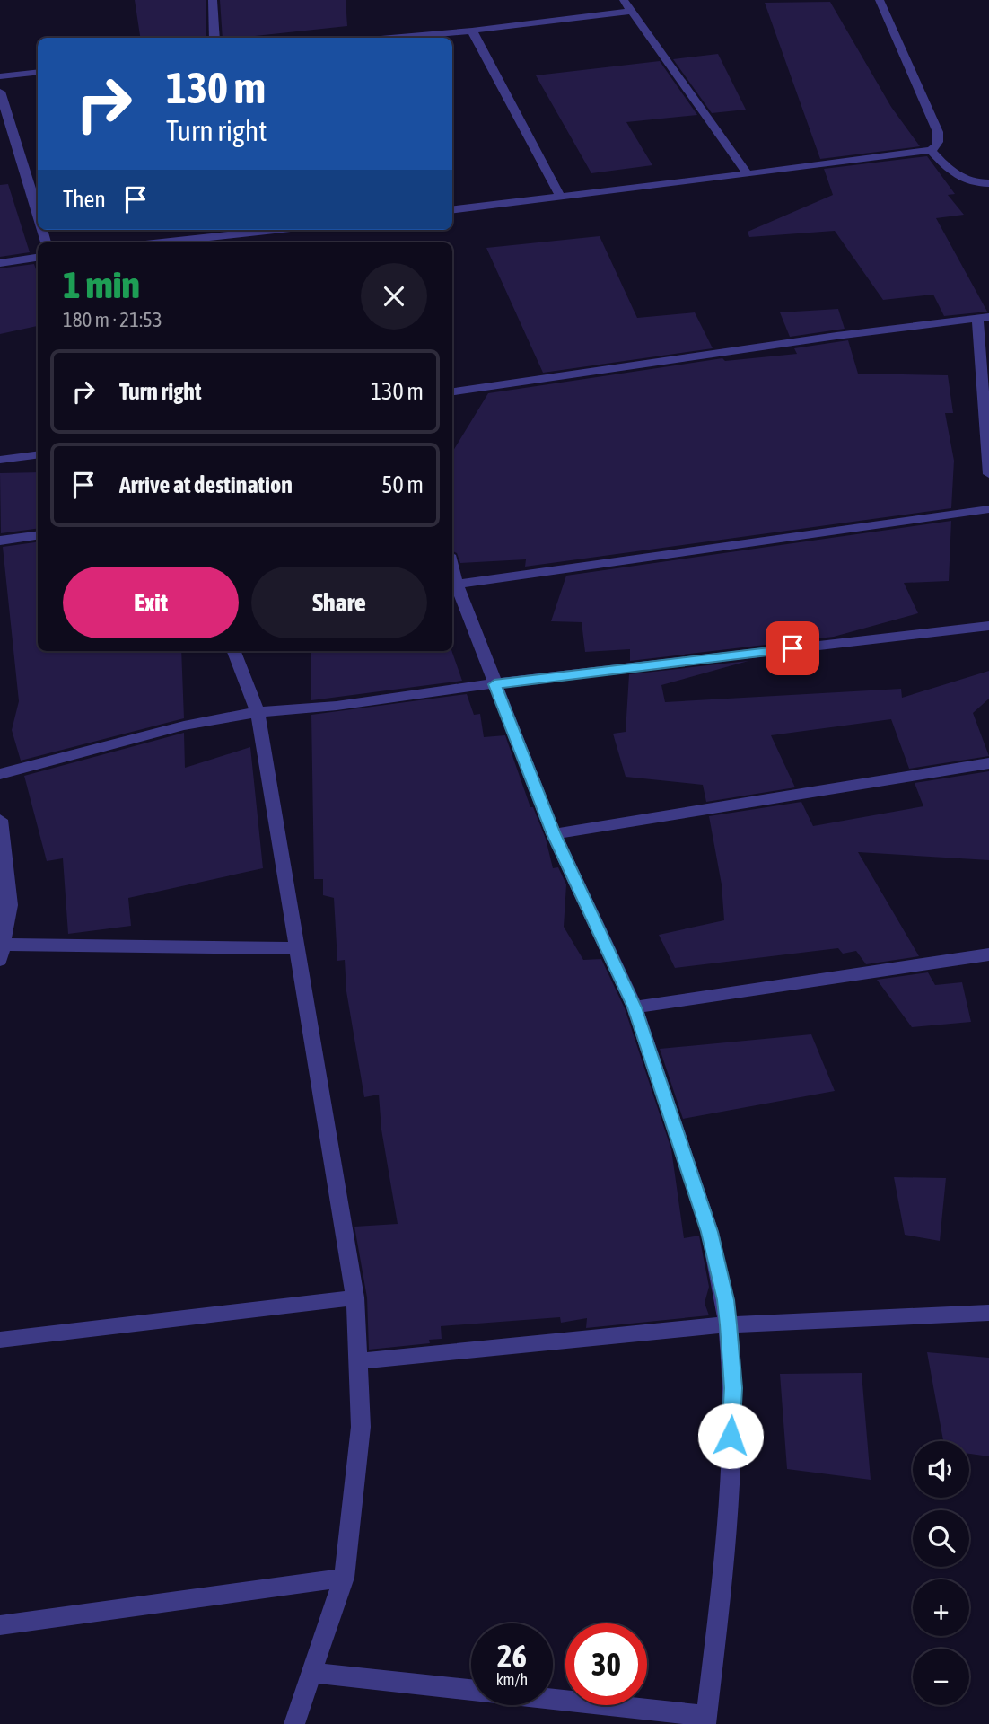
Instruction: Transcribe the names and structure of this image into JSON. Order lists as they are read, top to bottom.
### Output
{
  "page": {
    "turn": ["130 m", "Turn right"],
    "then": "Then",
    "heading": ["1 min", "180 m · 21:53"],
    "list": [
      {
        "name": "Turn right",
        "value": "130 m"
      },
      {
        "name": "Arrive at destination",
        "value": "50 m"
      }
    ],
    "buttons": ["Exit", "Share"],
    "map_buttons": ["+", "−"],
    "speed": "26 km/h",
    "limit": "30"
  }
}
